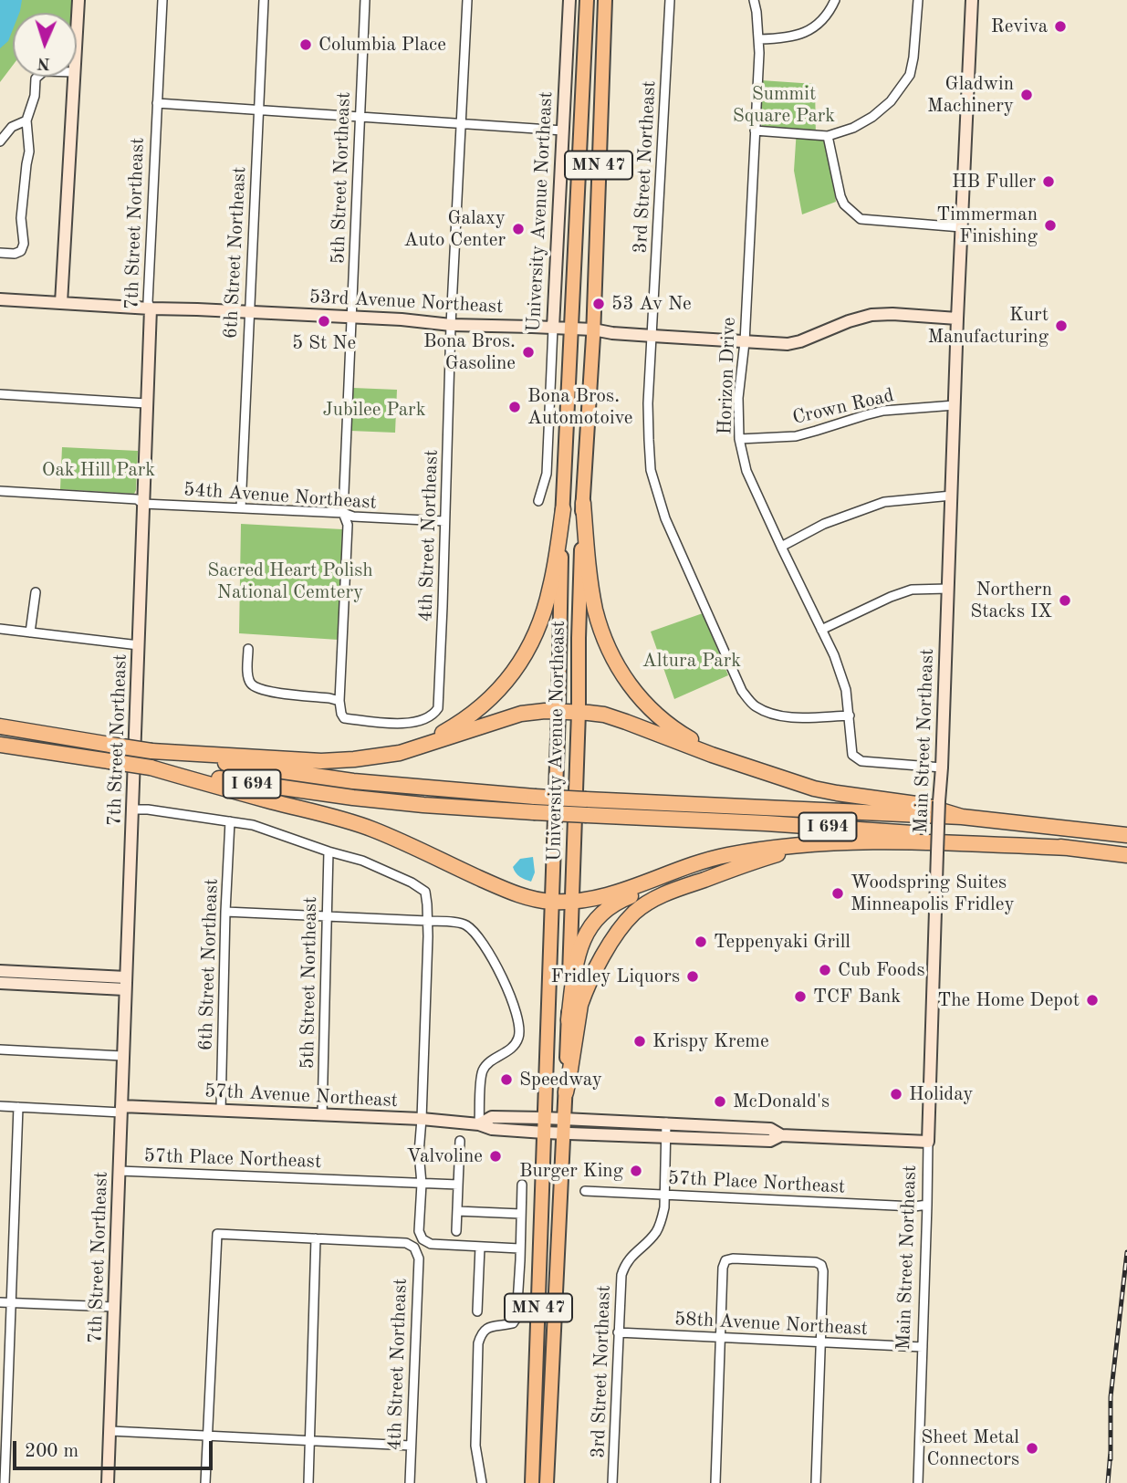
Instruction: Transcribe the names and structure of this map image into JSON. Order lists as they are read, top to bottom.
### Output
{
  "streets": {
    "highway": ["I 694"],
    "main road": ["MN 47", "University Avenue Northeast"],
    "street": [
      "3rd Street Northeast",
      "5th Street Northeast",
      "7th Street Northeast",
      "6th Street Northeast",
      "53rd Avenue Northeast",
      "Horizon Drive",
      "Crown Road",
      "54th Avenue Northeast",
      "4th Street Northeast",
      "Main Street Northeast",
      "57th Avenue Northeast",
      "57th Place Northeast",
      "58th Avenue Northeast"
    ]
  },
  "crossings": [
    ["3rd Street Northeast", "53rd Avenue Northeast"],
    ["3rd Street Northeast", "Horizon Drive"],
    ["3rd Street Northeast", "57th Avenue Northeast"],
    ["3rd Street Northeast", "57th Place Northeast"],
    ["3rd Street Northeast", "58th Avenue Northeast"],
    ["5th Street Northeast", "53rd Avenue Northeast"],
    ["5th Street Northeast", "54th Avenue Northeast"],
    ["5th Street Northeast", "4th Street Northeast"],
    ["5th Street Northeast", "57th Avenue Northeast"],
    ["University Avenue Northeast", "53rd Avenue Northeast"],
    ["University Avenue Northeast", "57th Avenue Northeast"],
    ["7th Street Northeast", "53rd Avenue Northeast"],
    ["7th Street Northeast", "54th Avenue Northeast"],
    ["7th Street Northeast", "57th Avenue Northeast"],
    ["7th Street Northeast", "57th Place Northeast"],
    ["6th Street Northeast", "53rd Avenue Northeast"],
    ["6th Street Northeast", "54th Avenue Northeast"],
    ["6th Street Northeast", "57th Avenue Northeast"],
    ["53rd Avenue Northeast", "Horizon Drive"],
    ["53rd Avenue Northeast", "4th Street Northeast"],
    ["53rd Avenue Northeast", "Main Street Northeast"],
    ["Horizon Drive", "Crown Road"],
    ["Horizon Drive", "Main Street Northeast"],
    ["Crown Road", "Main Street Northeast"],
    ["54th Avenue Northeast", "4th Street Northeast"],
    ["Main Street Northeast", "57th Avenue Northeast"],
    ["Main Street Northeast", "57th Place Northeast"],
    ["Main Street Northeast", "58th Avenue Northeast"]
  ],
  "parks": [
    "Summit Square Park",
    "Jubilee Park",
    "Oak Hill Park",
    "Sacred Heart Polish National Cemtery",
    "Altura Park"
  ],
  "places": [
    "Reviva",
    "Columbia Place",
    "Gladwin Machinery",
    "HB Fuller",
    "Timmerman Finishing",
    "Galaxy Auto Center",
    "53 Av Ne",
    "5 St Ne",
    "Kurt Manufacturing",
    "Bona Bros. Gasoline",
    "Bona Bros. Automotoive",
    "Northern Stacks IX",
    "Woodspring Suites Minneapolis Fridley",
    "Teppenyaki Grill",
    "Cub Foods",
    "Fridley Liquors",
    "TCF Bank",
    "The Home Depot",
    "Krispy Kreme",
    "Speedway",
    "Holiday",
    "McDonald's",
    "Valvoline",
    "Burger King",
    "Sheet Metal Connectors"
  ],
  "scale_bar": "200 m",
  "north": "bottom"
}
